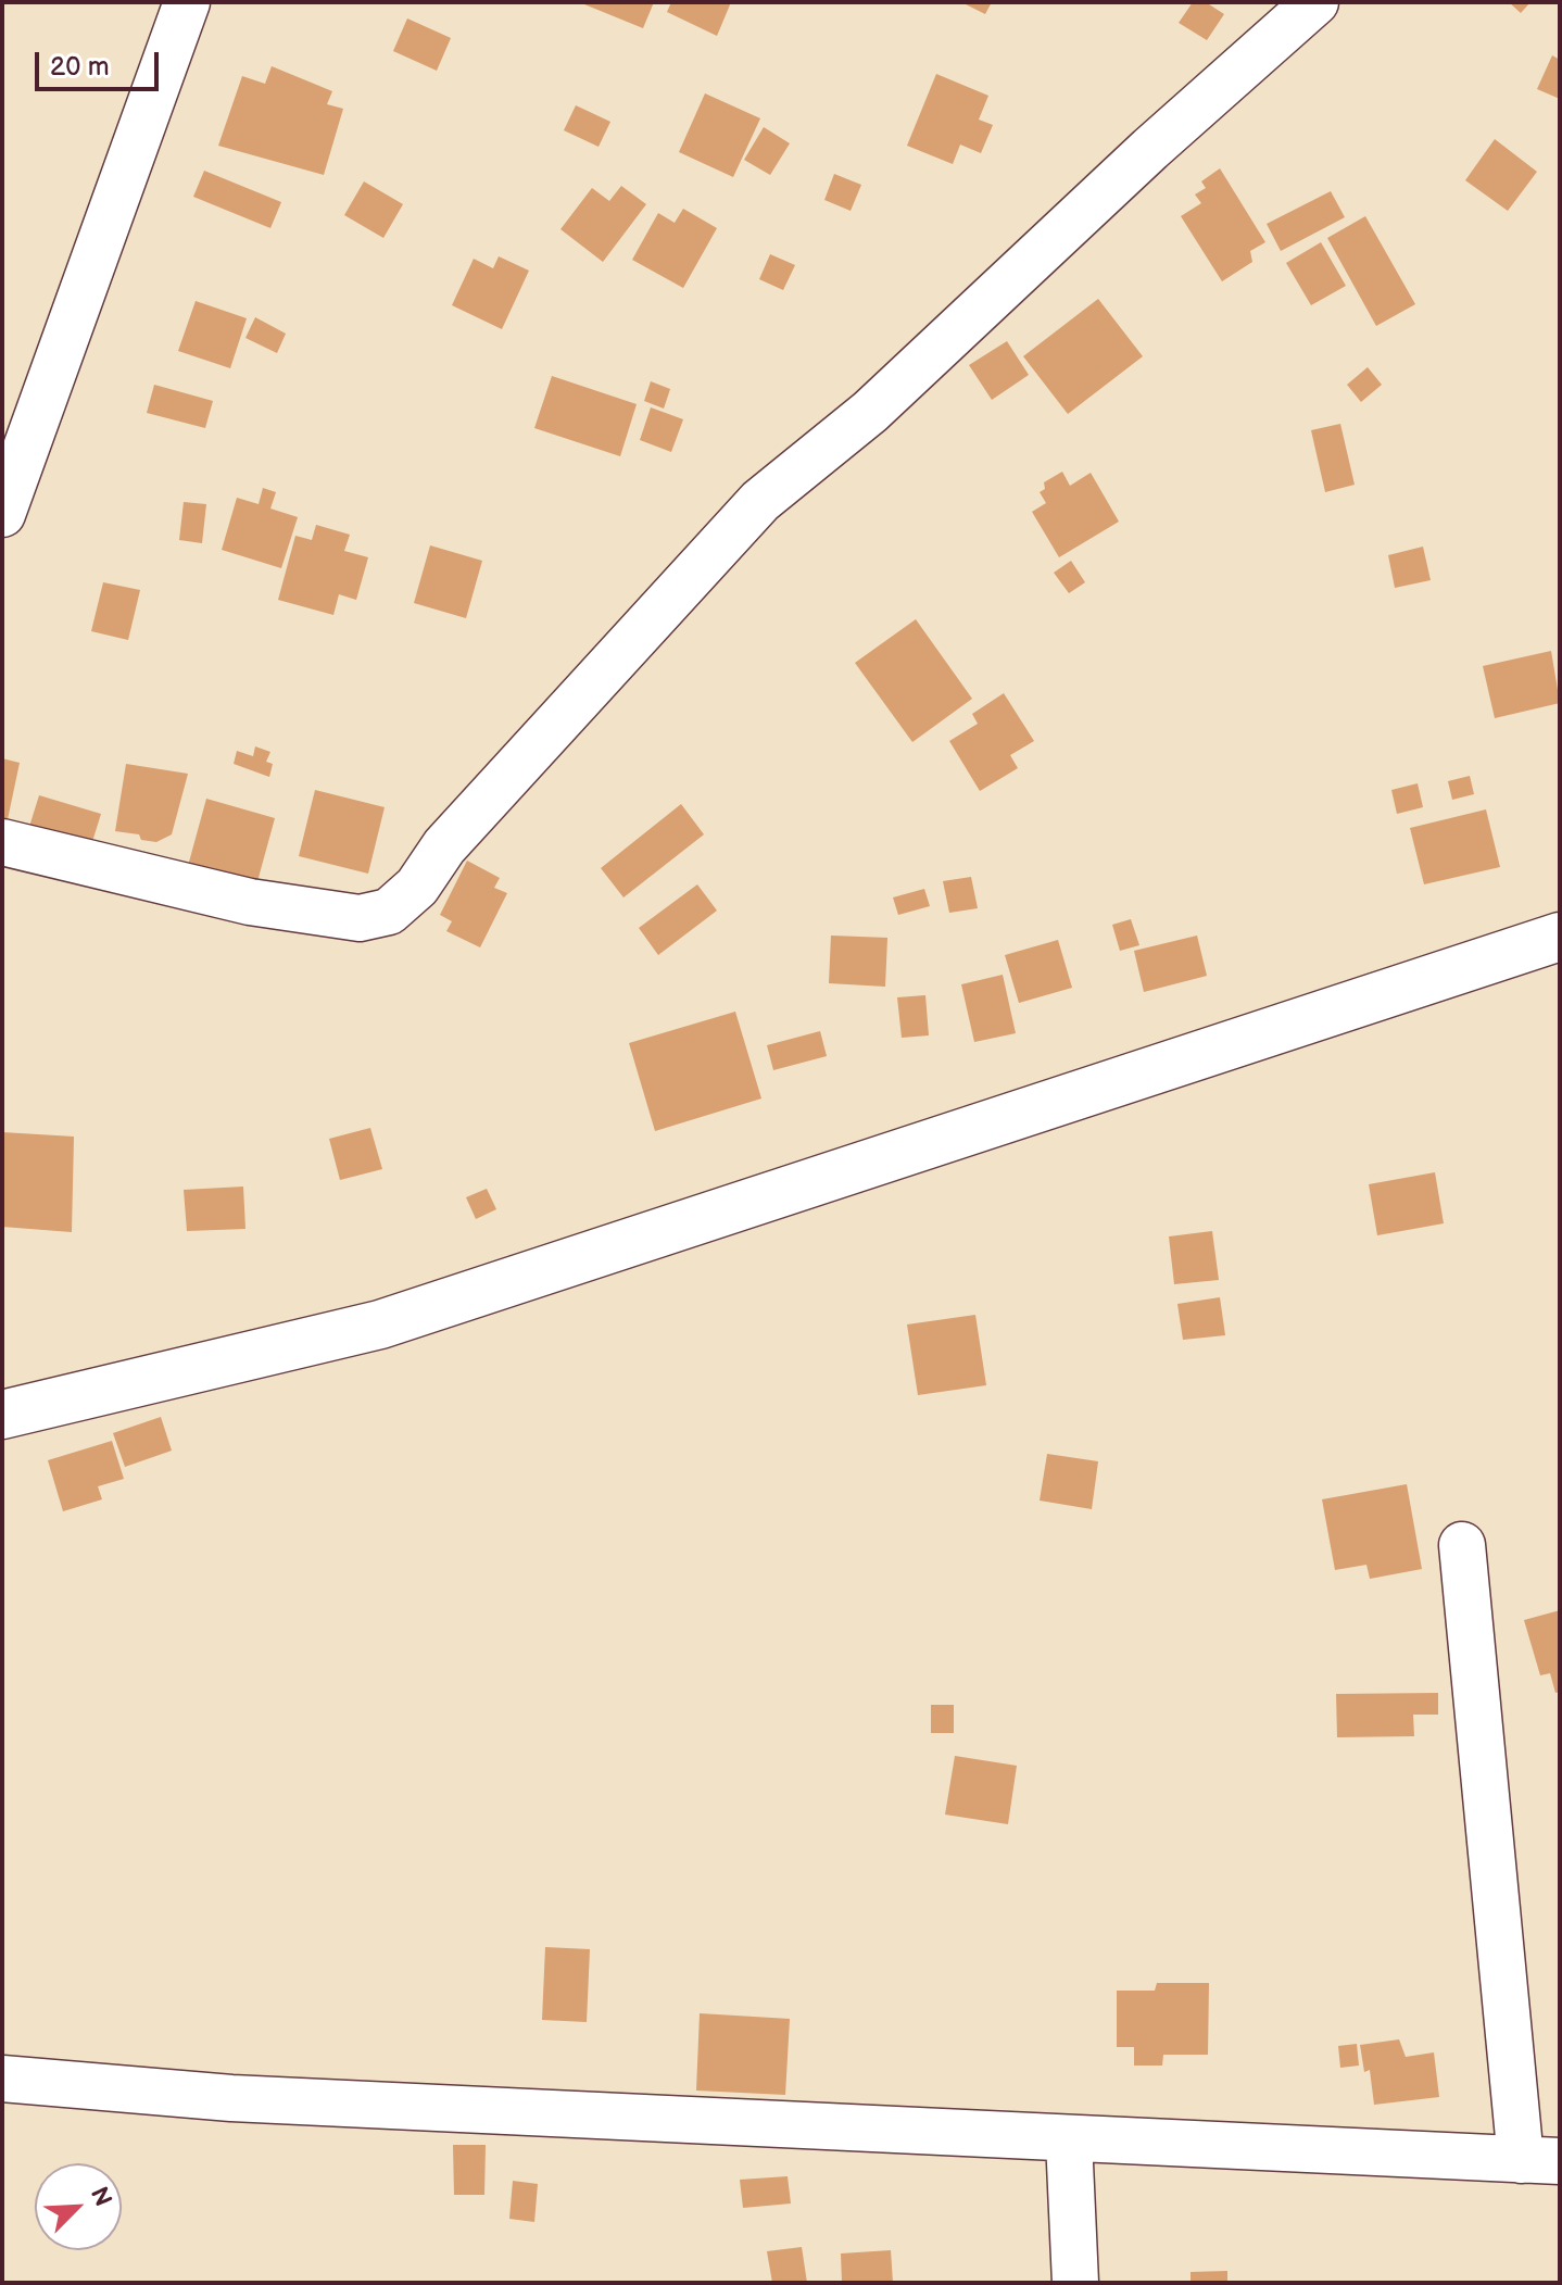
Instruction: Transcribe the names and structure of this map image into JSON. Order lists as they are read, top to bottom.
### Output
{
  "scale_bar": "20 m",
  "north": "top right"
}
